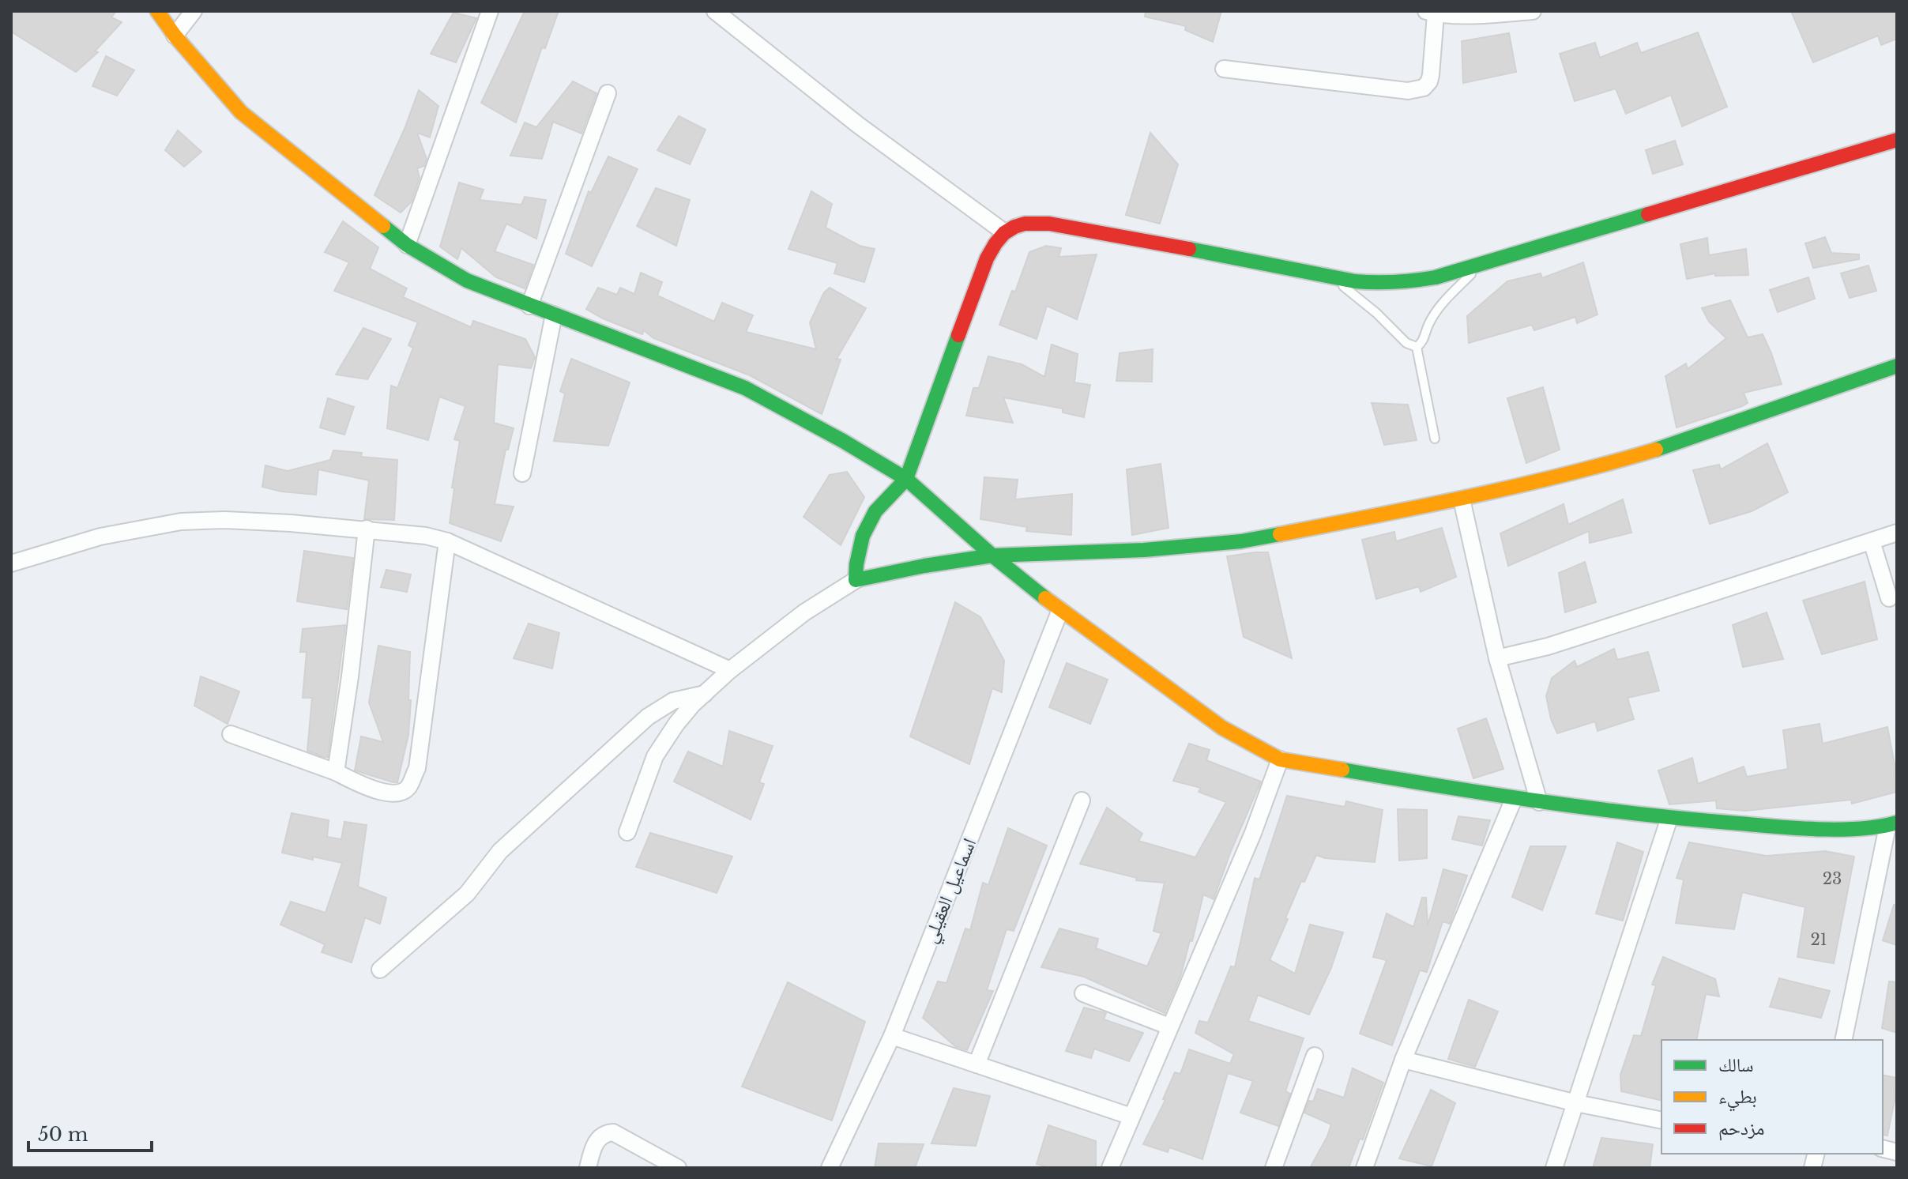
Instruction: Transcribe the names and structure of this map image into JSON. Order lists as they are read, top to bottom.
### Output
{
  "streets": {
    "street": ["اسماعيل العقيلي"]
  },
  "house_numbers": ["23", "21"],
  "legend": ["سالك", "بطيء", "مزدحم"],
  "scale_bar": "50 m"
}
